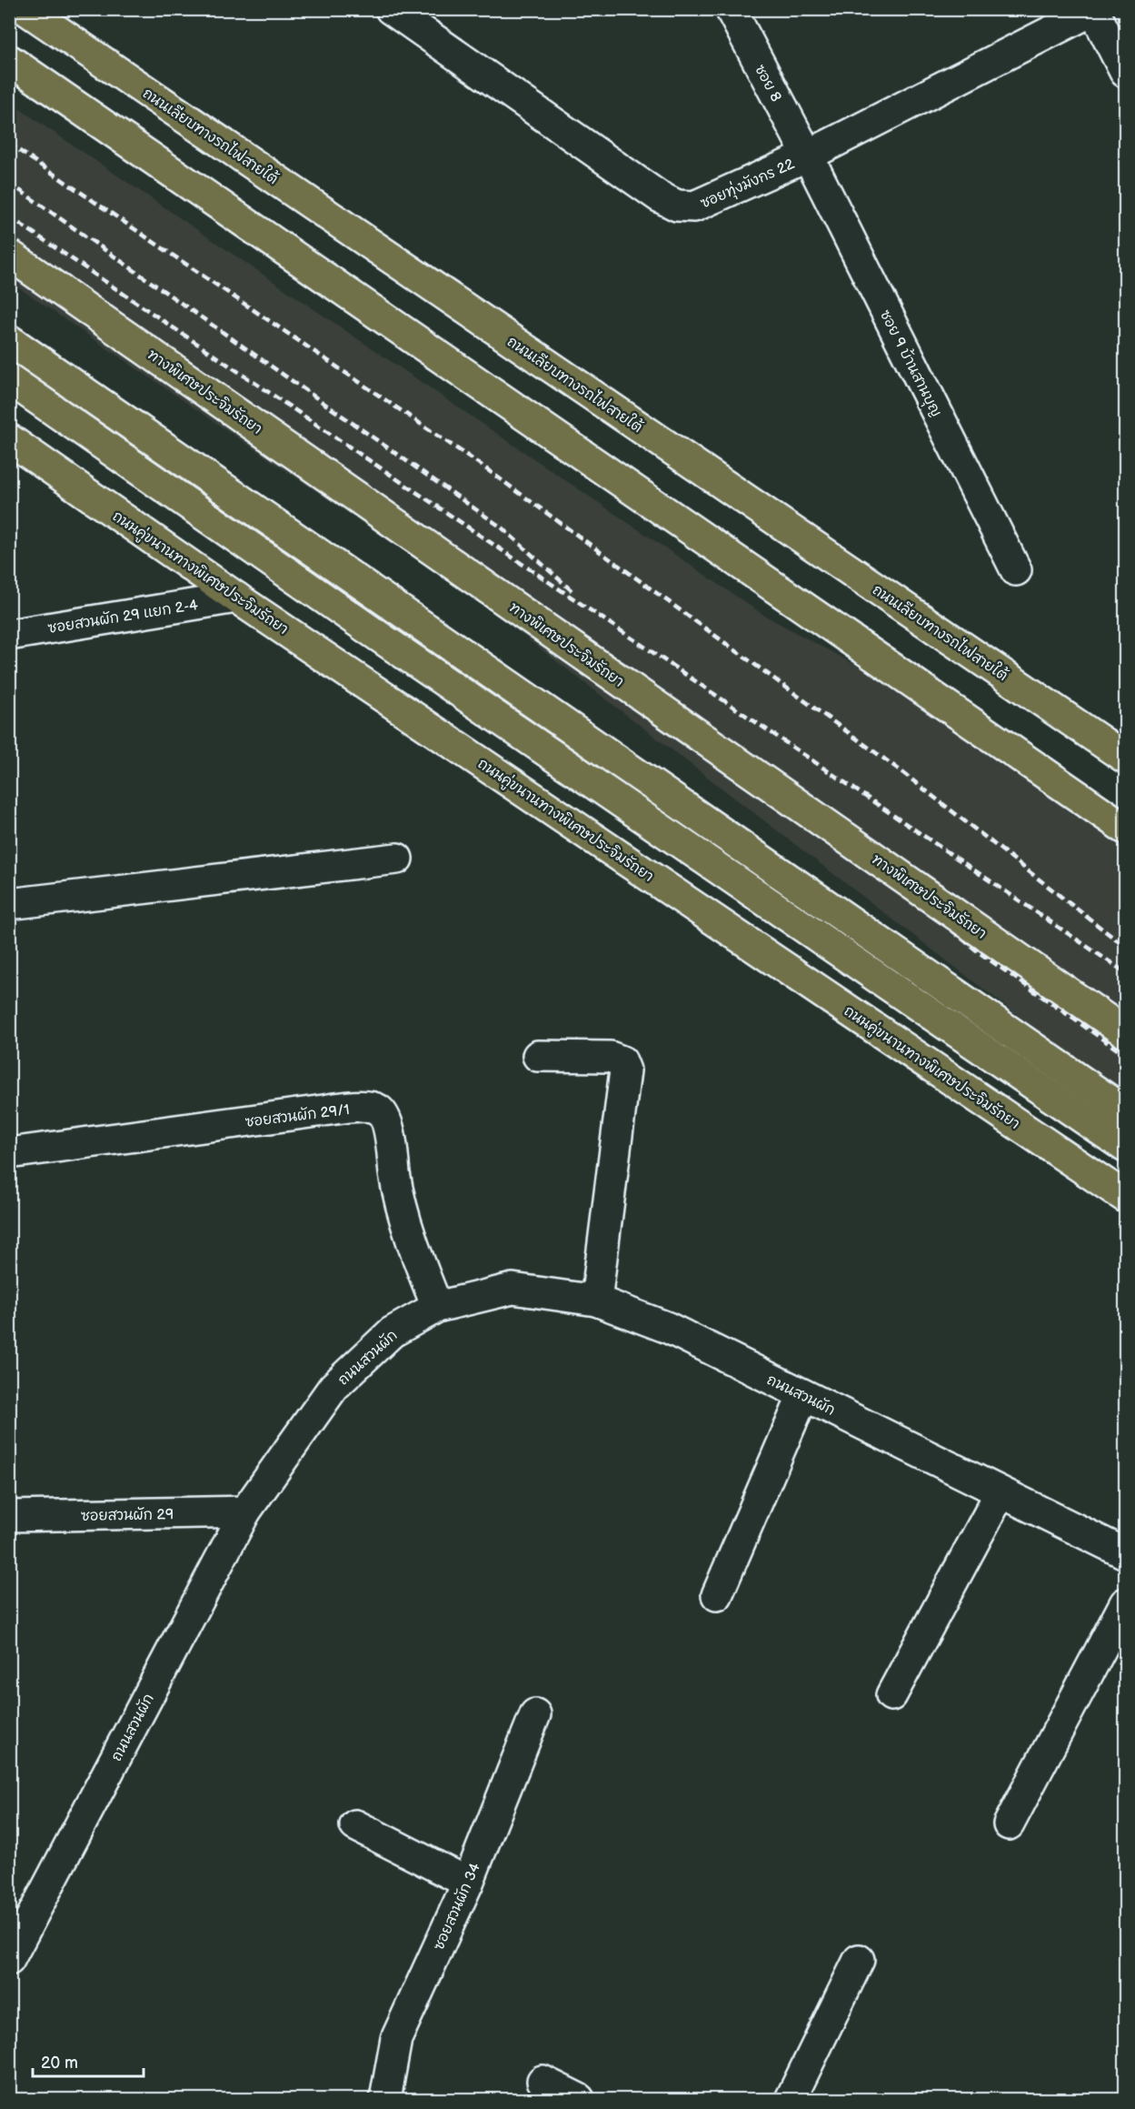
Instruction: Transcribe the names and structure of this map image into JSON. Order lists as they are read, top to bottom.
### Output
{
  "streets": {
    "main road": ["ถนนเลียบทางรถไฟสายใต้", "ทางพิเศษประจิมรัถยา", "ถนนคู่ขนานทางพิเศษประจิมรัถยา"],
    "street": [
      "ซอย 8",
      "ซอยทุ่งมังกร 22",
      "ซอย 9 บ้านสานบุญ",
      "ซอยสวนผัก 29 แยก 2-4",
      "ซอยสวนผัก 29/1",
      "ถนนสวนผัก",
      "ซอยสวนผัก 29",
      "ซอยสวนผัก 34"
    ]
  },
  "crossings": [
    ["ซอย 8", "ซอยทุ่งมังกร 22"],
    ["ซอย 8", "ซอย 9 บ้านสานบุญ"],
    ["ซอยทุ่งมังกร 22", "ซอย 9 บ้านสานบุญ"],
    ["ถนนคู่ขนานทางพิเศษประจิมรัถยา", "ซอยสวนผัก 29 แยก 2-4"],
    ["ซอยสวนผัก 29/1", "ถนนสวนผัก"],
    ["ถนนสวนผัก", "ซอยสวนผัก 29"]
  ],
  "scale_bar": "20 m"
}
